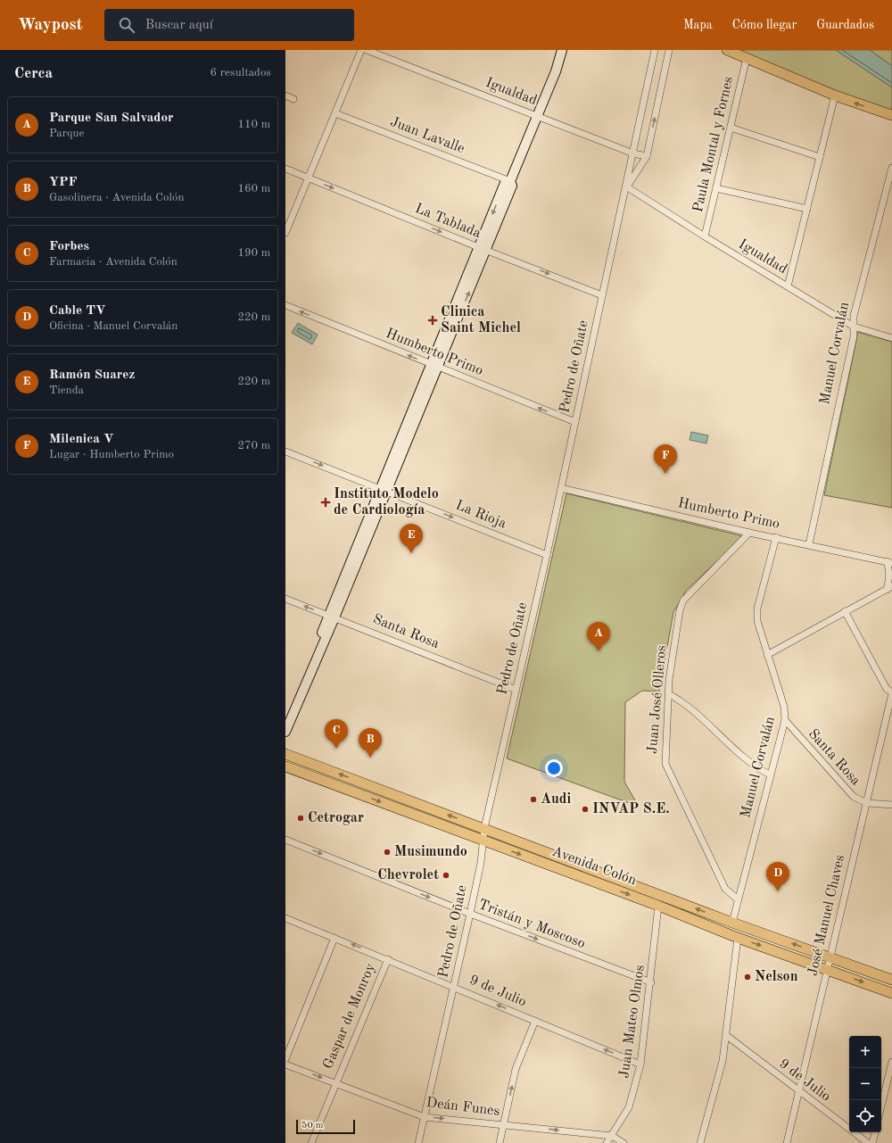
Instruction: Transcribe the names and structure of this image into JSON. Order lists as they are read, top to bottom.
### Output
{
  "streets": {
    "main road": ["Avenida Colón"],
    "street": [
      "Igualdad",
      "Juan Lavalle",
      "Paula Montal y Fornes",
      "La Tablada",
      "Humberto Primo",
      "Manuel Corvalán",
      "Pedro de Oñate",
      "La Rioja",
      "Santa Rosa",
      "Juan José Olleros",
      "José Manuel Chaves",
      "Tristán y Moscoso",
      "9 de Julio",
      "Gaspar de Monroy",
      "Juan Mateo Olmos",
      "Deán Funes"
    ]
  },
  "crossings": [
    ["Igualdad", "Paula Montal y Fornes"],
    ["Igualdad", "Manuel Corvalán"],
    ["Igualdad", "Pedro de Oñate"],
    ["La Tablada", "Pedro de Oñate"],
    ["Humberto Primo", "Manuel Corvalán"],
    ["Humberto Primo", "Pedro de Oñate"],
    ["Humberto Primo", "Juan José Olleros"],
    ["Manuel Corvalán", "Santa Rosa"],
    ["Manuel Corvalán", "Juan José Olleros"],
    ["Manuel Corvalán", "Avenida Colón"],
    ["Pedro de Oñate", "La Rioja"],
    ["Pedro de Oñate", "Santa Rosa"],
    ["Pedro de Oñate", "Avenida Colón"],
    ["Pedro de Oñate", "Tristán y Moscoso"],
    ["Pedro de Oñate", "9 de Julio"],
    ["Pedro de Oñate", "Deán Funes"],
    ["Santa Rosa", "José Manuel Chaves"],
    ["Avenida Colón", "José Manuel Chaves"],
    ["Avenida Colón", "Juan Mateo Olmos"],
    ["José Manuel Chaves", "9 de Julio"],
    ["Tristán y Moscoso", "Juan Mateo Olmos"],
    ["9 de Julio", "Gaspar de Monroy"],
    ["9 de Julio", "Juan Mateo Olmos"],
    ["Gaspar de Monroy", "Deán Funes"],
    ["Juan Mateo Olmos", "Deán Funes"]
  ],
  "one_way": [
    "La Tablada",
    "Humberto Primo",
    "La Rioja",
    "Tristán y Moscoso",
    "9 de Julio",
    "Deán Funes"
  ],
  "places": {
    "health": ["Clinica Saint Michel", "Instituto Modelo de Cardiología"],
    "other": [
      "Audi",
      "INVAP S.E.",
      "Cetrogar",
      "Musimundo",
      "Chevrolet",
      "Nelson"
    ]
  },
  "scale_bar": "50 m",
  "page": {
    "header": "Waypost",
    "search": "Buscar aquí",
    "nav": ["Mapa", "Cómo llegar", "Guardados"],
    "heading": ["Cerca", "6 resultados"],
    "list": [
      {
        "mark": "A",
        "name": "Parque San Salvador",
        "note": "Parque",
        "value": "110 m"
      },
      {
        "mark": "B",
        "name": "YPF",
        "note": "Gasolinera · Avenida Colón",
        "value": "160 m"
      },
      {
        "mark": "C",
        "name": "Forbes",
        "note": "Farmacia · Avenida Colón",
        "value": "190 m"
      },
      {
        "mark": "D",
        "name": "Cable TV",
        "note": "Oficina · Manuel Corvalán",
        "value": "220 m"
      },
      {
        "mark": "E",
        "name": "Ramón Suarez",
        "note": "Tienda",
        "value": "220 m"
      },
      {
        "mark": "F",
        "name": "Milenica V",
        "note": "Lugar · Humberto Primo",
        "value": "270 m"
      }
    ],
    "pins": [
      "F",
      "E",
      "A",
      "C",
      "B",
      "D"
    ],
    "map_buttons": ["+", "−"],
    "scale": "50 m"
  }
}
